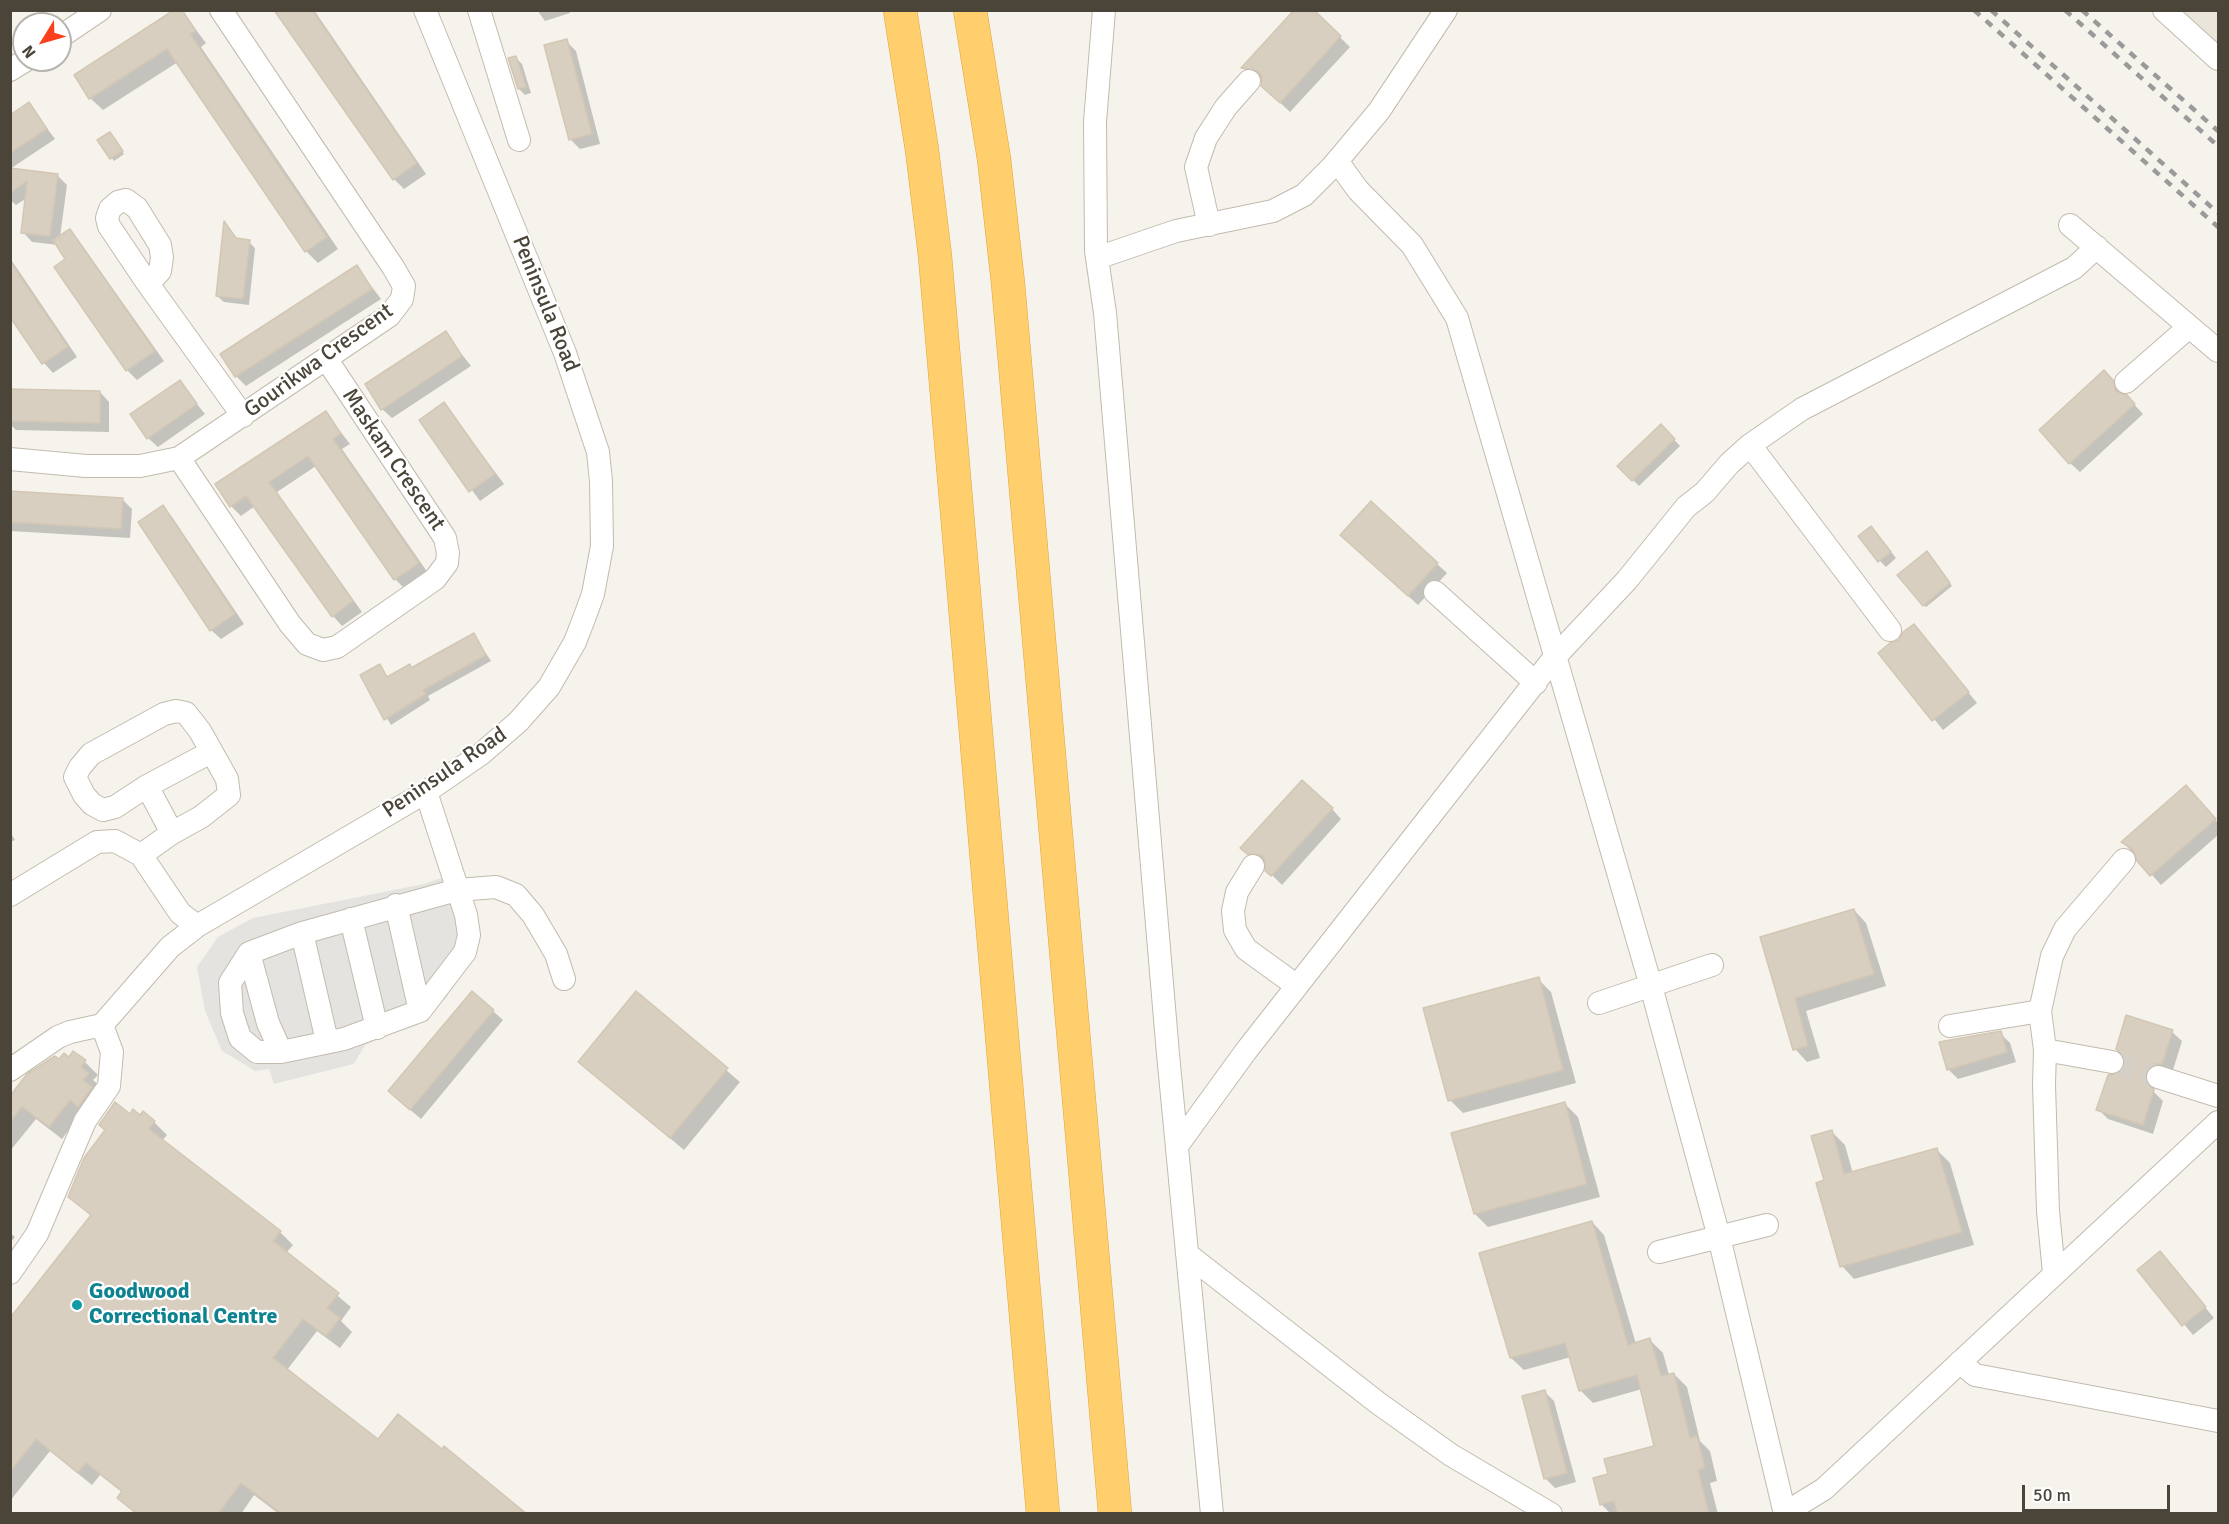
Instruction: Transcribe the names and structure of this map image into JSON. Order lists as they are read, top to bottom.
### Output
{
  "streets": {
    "street": ["Peninsula Road", "Gourikwa Crescent", "Maskam Crescent"]
  },
  "crossings": [
    ["Gourikwa Crescent", "Maskam Crescent"]
  ],
  "places": ["Goodwood Correctional Centre"],
  "scale_bar": "50 m",
  "north": "bottom left"
}
